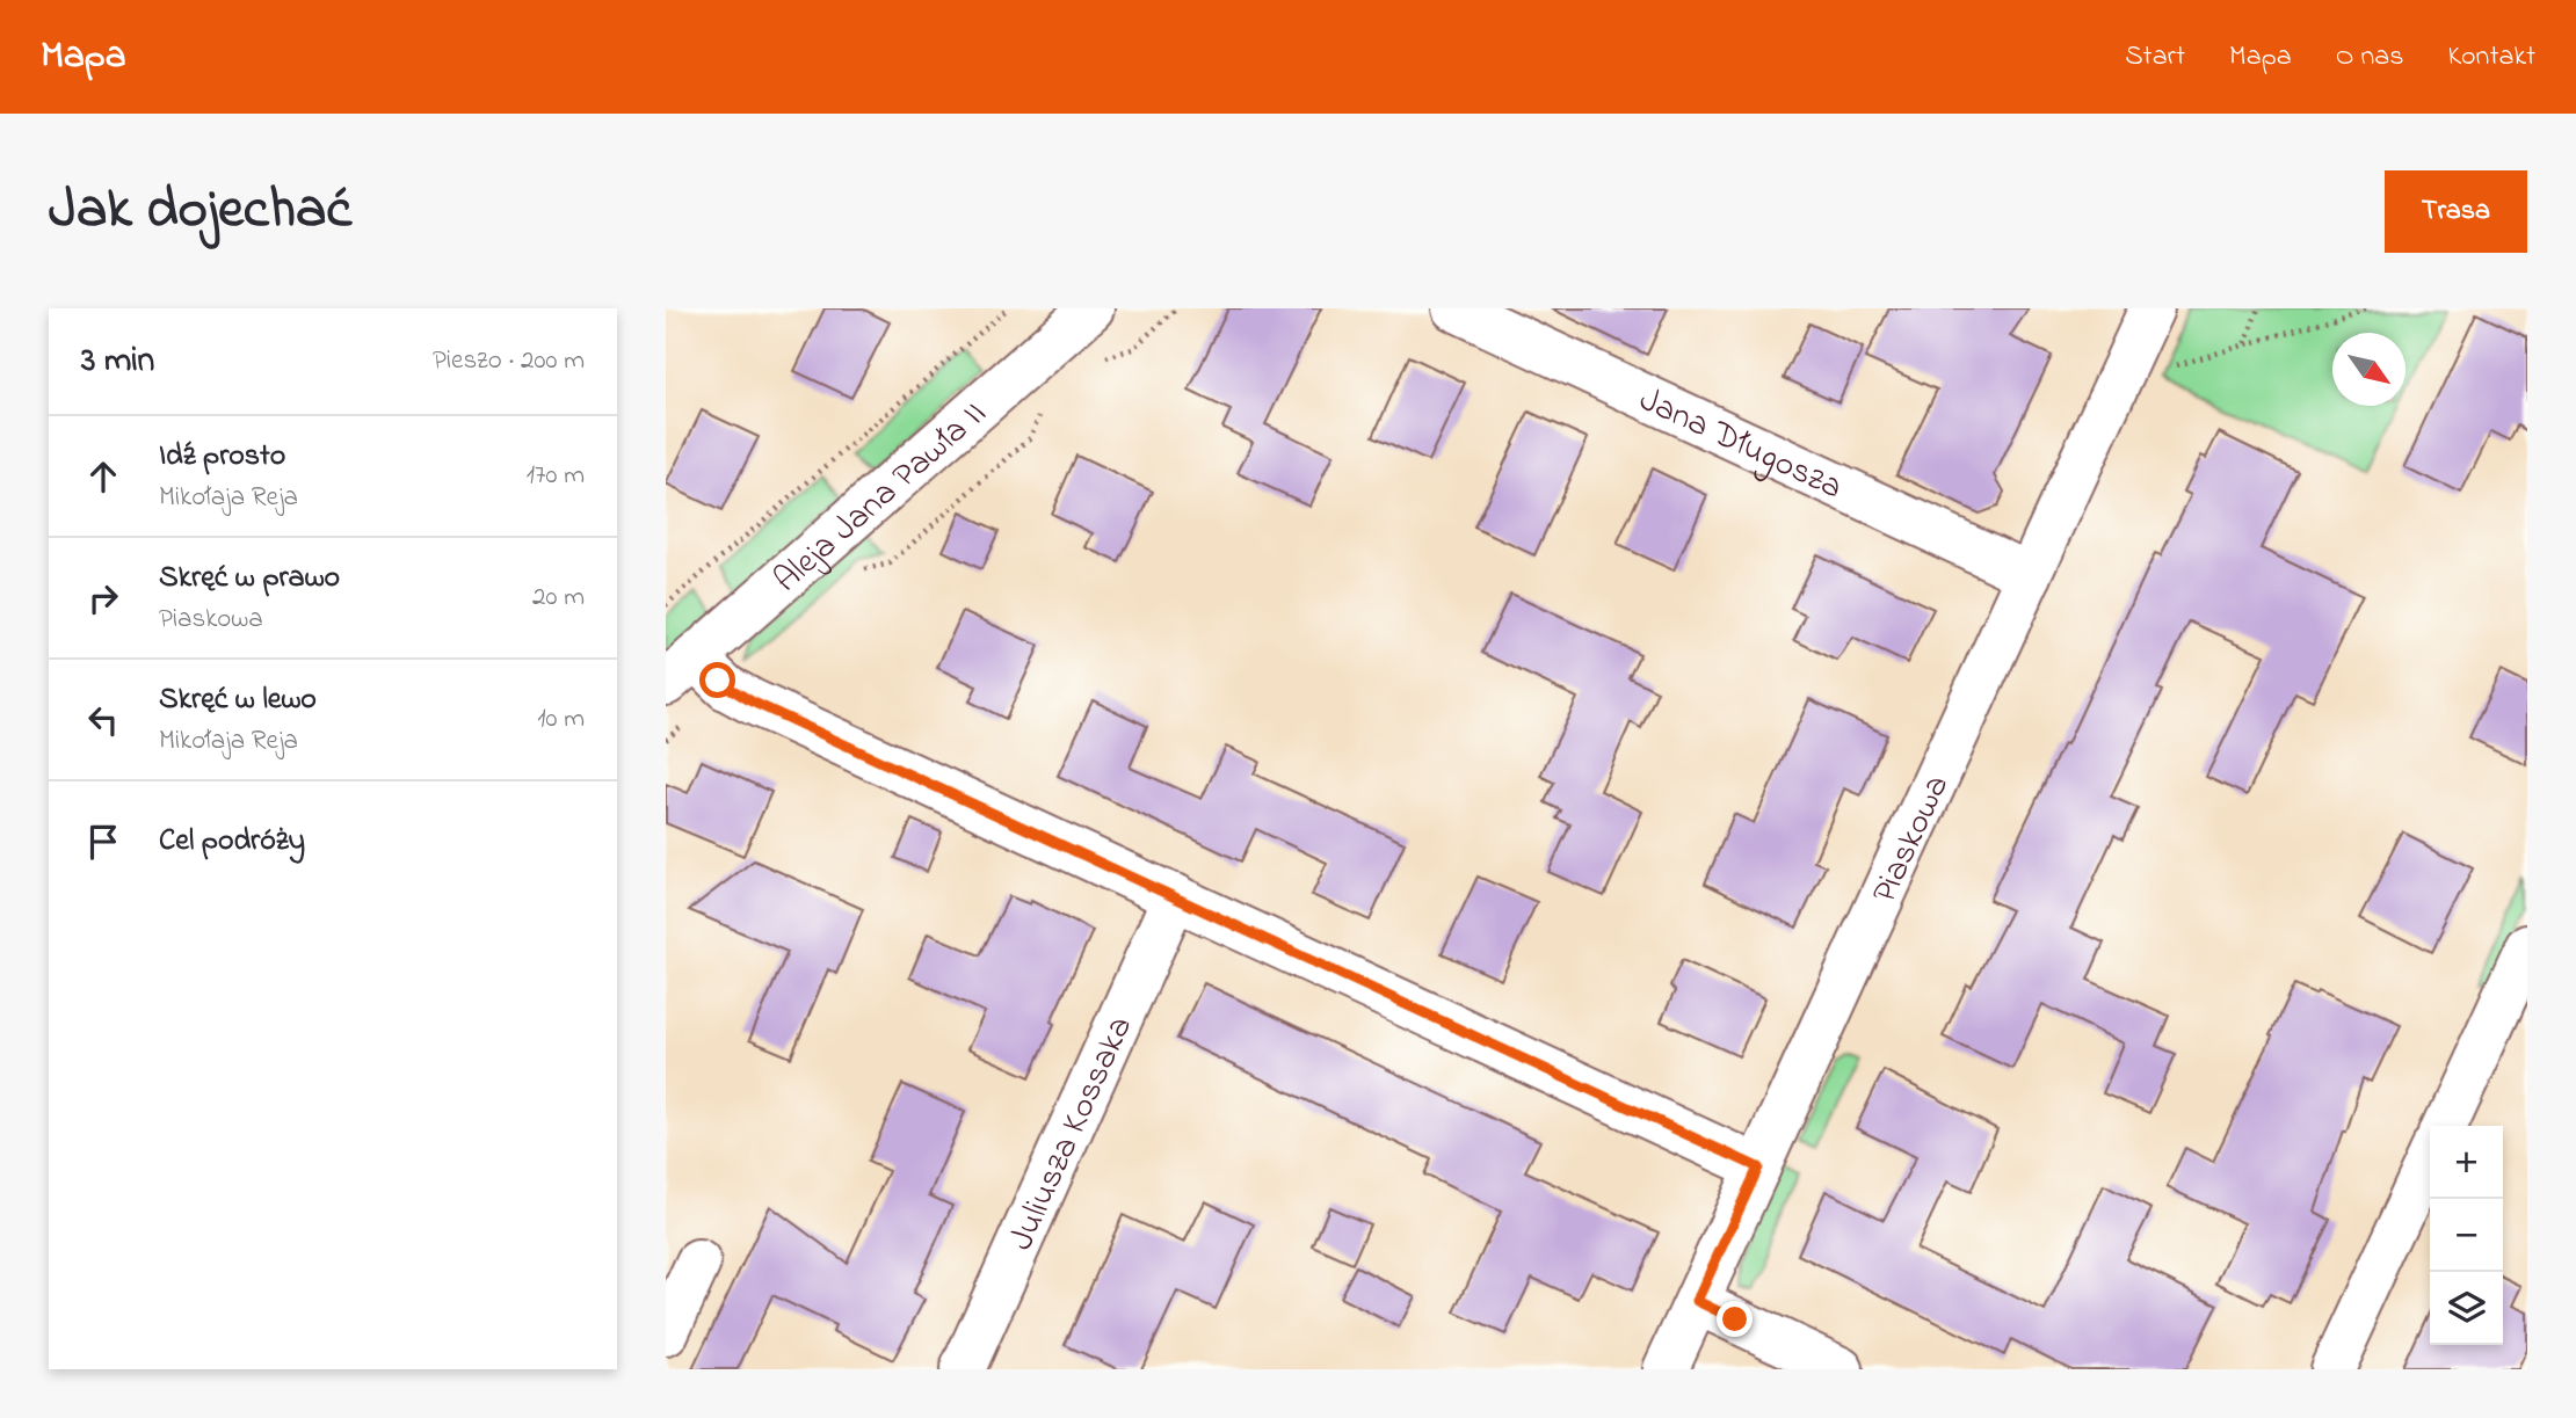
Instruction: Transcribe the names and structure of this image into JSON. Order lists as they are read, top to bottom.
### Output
{
  "streets": {
    "street": [
      "Jana Długosza",
      "Aleja Jana Pawła II",
      "Piaskowa",
      "Juliusza Kossaka"
    ]
  },
  "crossings": [
    ["Jana Długosza", "Piaskowa"]
  ],
  "north": "bottom right",
  "page": {
    "header": "Mapa",
    "nav": [
      "Start",
      "Mapa",
      "O nas",
      "Kontakt"
    ],
    "title": "Jak dojechać",
    "buttons": "Trasa",
    "heading": ["3 min", "Pieszo · 200 m"],
    "list": [
      ["Idź prosto", "Mikołaja Reja", "170 m"],
      ["Skręć w prawo", "Piaskowa", "20 m"],
      ["Skręć w lewo", "Mikołaja Reja", "10 m"],
      "Cel podróży"
    ],
    "map_buttons": ["+", "−"]
  }
}
